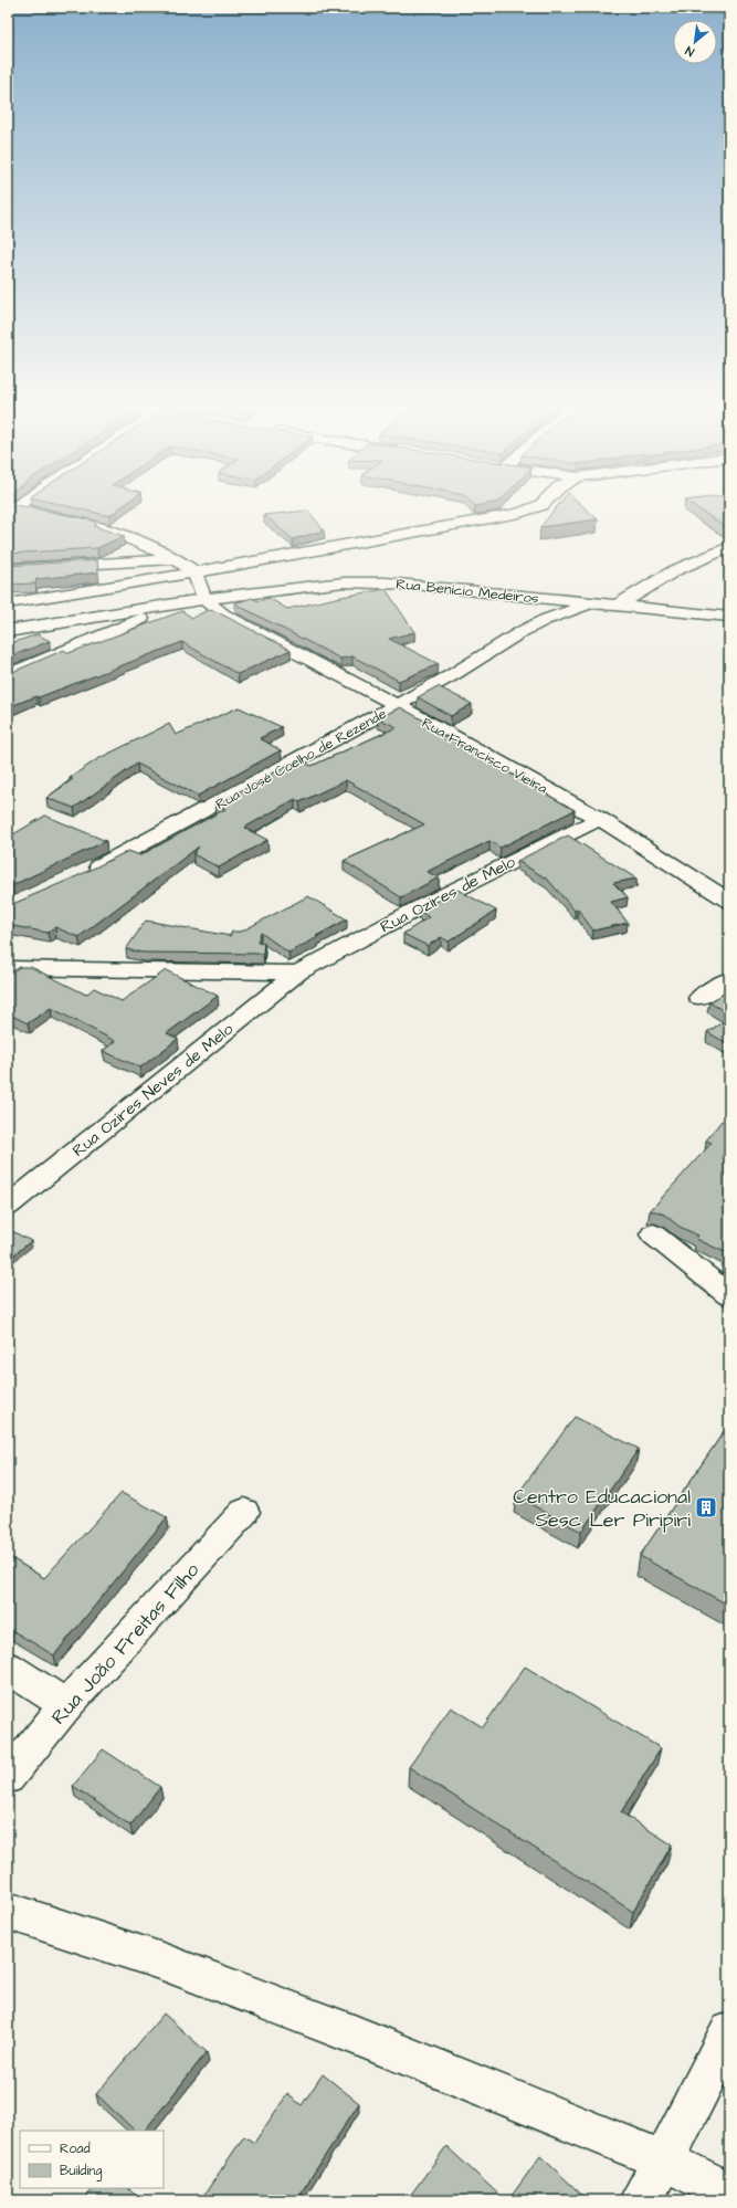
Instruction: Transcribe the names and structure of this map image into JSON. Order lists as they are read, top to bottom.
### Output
{
  "streets": {
    "street": [
      "Rua Benício Medeiros",
      "Rua Francisco Vieira",
      "Rua José Coelho de Rezende",
      "Rua Ozires de Melo",
      "Rua Ozires Neves de Melo",
      "Rua João Freitas Filho"
    ]
  },
  "crossings": [
    ["Rua Benício Medeiros", "Rua Francisco Vieira"],
    ["Rua Benício Medeiros", "Rua José Coelho de Rezende"],
    ["Rua Francisco Vieira", "Rua José Coelho de Rezende"],
    ["Rua Francisco Vieira", "Rua Ozires de Melo"],
    ["Rua Ozires de Melo", "Rua Ozires Neves de Melo"]
  ],
  "places": {
    "building": ["Centro Educacional Sesc Ler Piripiri"]
  },
  "legend": ["Road", "Building"],
  "north": "bottom left"
}
